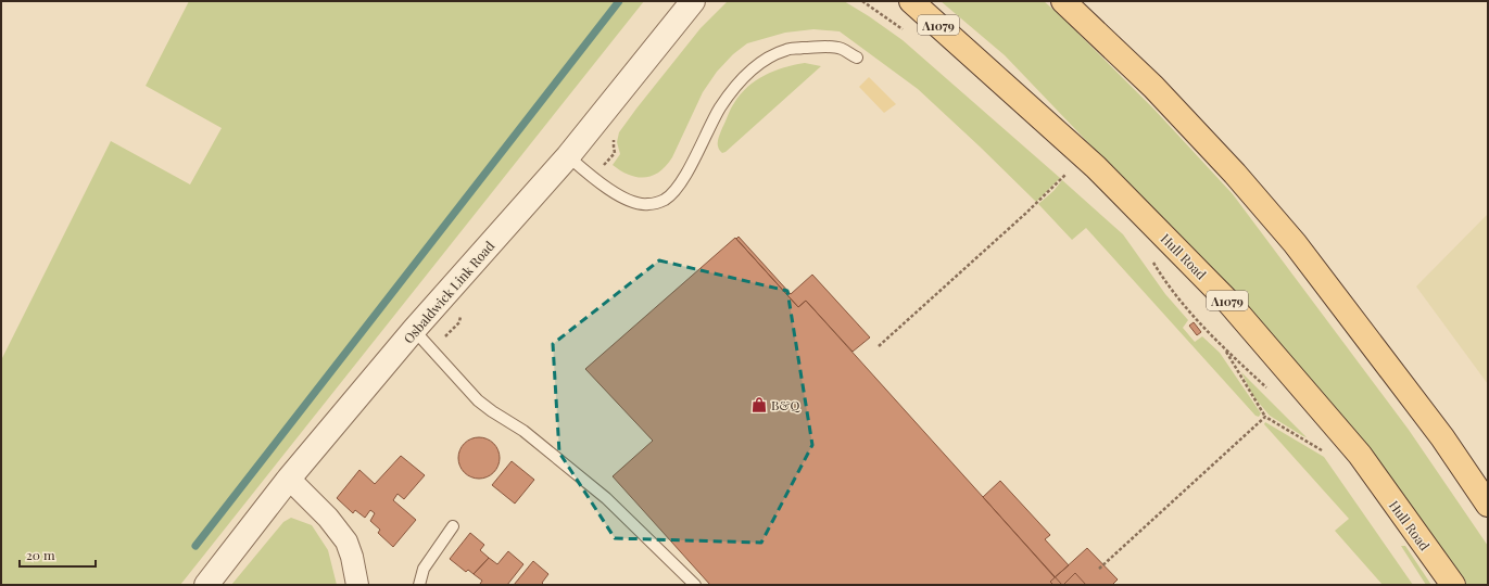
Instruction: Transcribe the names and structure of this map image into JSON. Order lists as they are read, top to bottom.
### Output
{
  "streets": {
    "main road": ["A1079", "Hull Road"],
    "street": ["Osbaldwick Link Road"]
  },
  "places": {
    "shop": ["B&Q"]
  },
  "scale_bar": "20 m"
}
